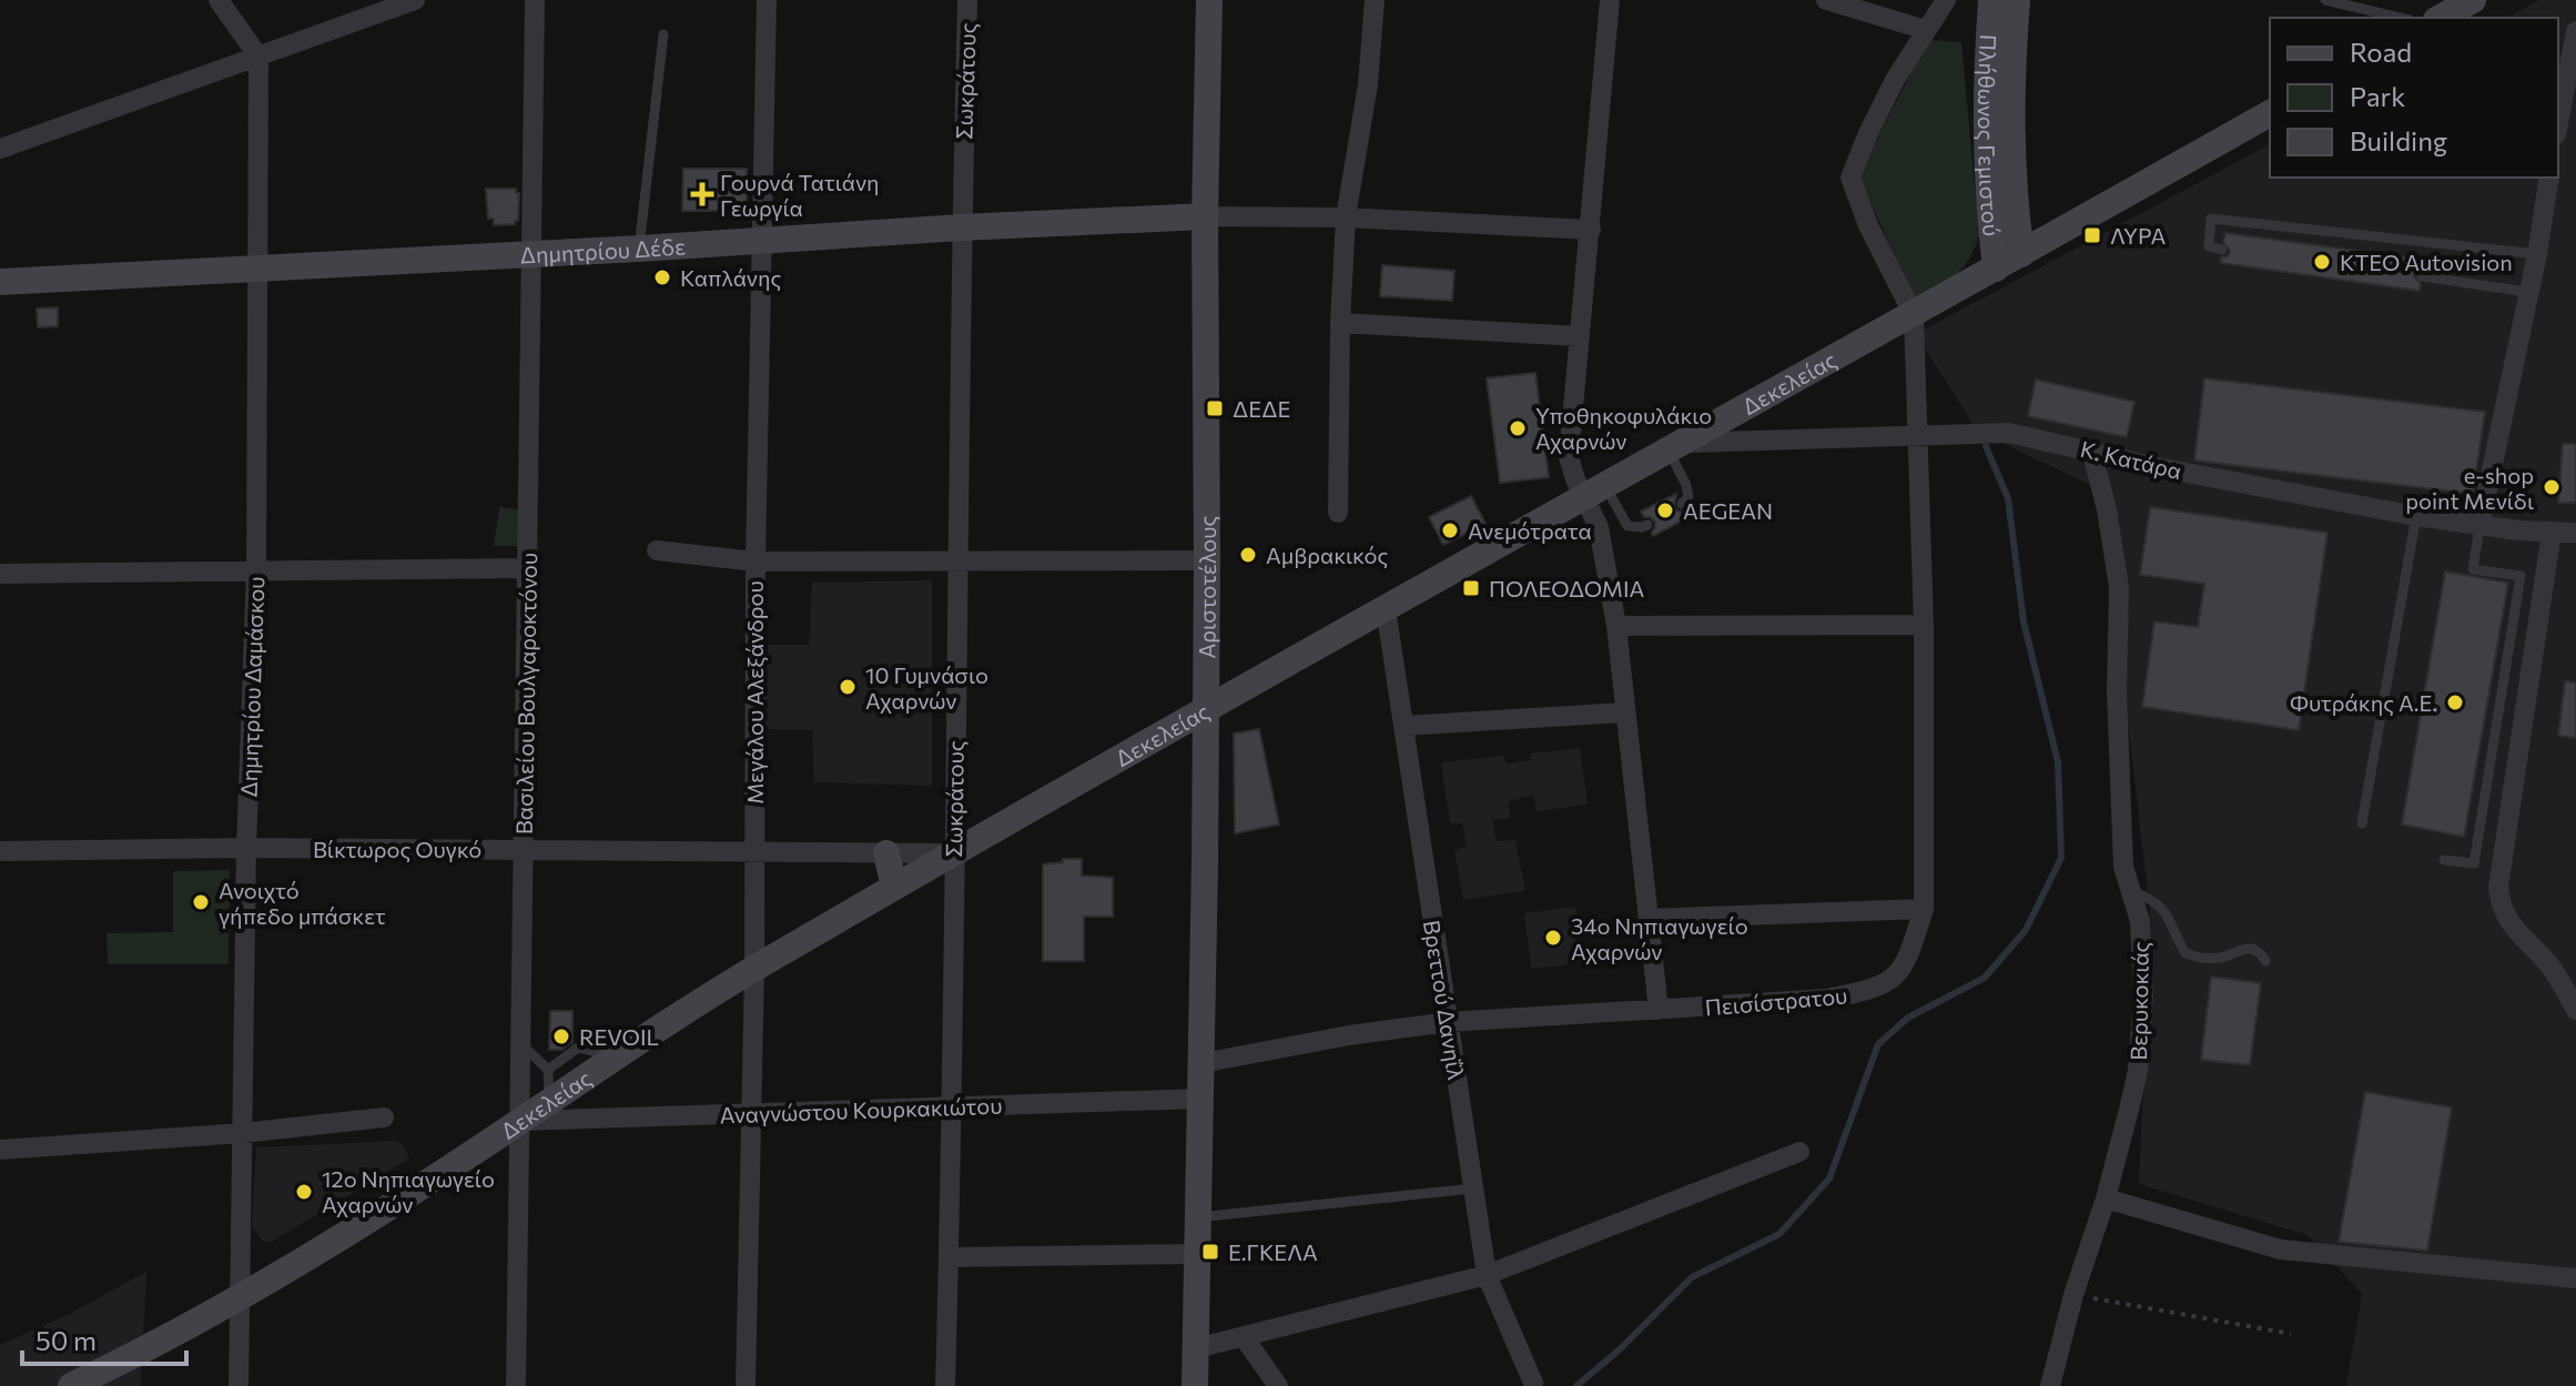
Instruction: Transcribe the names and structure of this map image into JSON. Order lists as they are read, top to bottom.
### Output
{
  "streets": {
    "street": [
      "Σωκράτους",
      "Πλήθωνος Γεμιστού",
      "Δημητρίου Δέδε",
      "Δεκελείας",
      "Κ. Κατάρα",
      "Αριστοτέλους",
      "Δημητρίου Δαμάσκου",
      "Μεγάλου Αλεξάνδρου",
      "Βασιλείου Βουλγαροκτόνου",
      "Βίκτωρος Ουγκό",
      "Βρεττού Δανηΐλ",
      "Πεισίστρατου",
      "Βερυκοκιάς",
      "Αναγνώστου Κουρκακιώτου"
    ]
  },
  "crossings": [
    ["Σωκράτους", "Δημητρίου Δέδε"],
    ["Σωκράτους", "Δεκελείας"],
    ["Σωκράτους", "Βίκτωρος Ουγκό"],
    ["Σωκράτους", "Αναγνώστου Κουρκακιώτου"],
    ["Πλήθωνος Γεμιστού", "Δεκελείας"],
    ["Δημητρίου Δέδε", "Αριστοτέλους"],
    ["Δημητρίου Δέδε", "Δημητρίου Δαμάσκου"],
    ["Δημητρίου Δέδε", "Μεγάλου Αλεξάνδρου"],
    ["Δημητρίου Δέδε", "Βασιλείου Βουλγαροκτόνου"],
    ["Δεκελείας", "Κ. Κατάρα"],
    ["Δεκελείας", "Αριστοτέλους"],
    ["Δεκελείας", "Δημητρίου Δαμάσκου"],
    ["Δεκελείας", "Μεγάλου Αλεξάνδρου"],
    ["Δεκελείας", "Βασιλείου Βουλγαροκτόνου"],
    ["Δεκελείας", "Βίκτωρος Ουγκό"],
    ["Δεκελείας", "Βρεττού Δανηΐλ"],
    ["Δεκελείας", "Πεισίστρατου"],
    ["Δεκελείας", "Αναγνώστου Κουρκακιώτου"],
    ["Κ. Κατάρα", "Πεισίστρατου"],
    ["Κ. Κατάρα", "Βερυκοκιάς"],
    ["Αριστοτέλους", "Πεισίστρατου"],
    ["Αριστοτέλους", "Αναγνώστου Κουρκακιώτου"],
    ["Δημητρίου Δαμάσκου", "Βίκτωρος Ουγκό"],
    ["Μεγάλου Αλεξάνδρου", "Βίκτωρος Ουγκό"],
    ["Μεγάλου Αλεξάνδρου", "Αναγνώστου Κουρκακιώτου"],
    ["Βασιλείου Βουλγαροκτόνου", "Βίκτωρος Ουγκό"],
    ["Βασιλείου Βουλγαροκτόνου", "Αναγνώστου Κουρκακιώτου"],
    ["Βρεττού Δανηΐλ", "Πεισίστρατου"]
  ],
  "places": {
    "health": ["Γουρνά Τατιάνη Γεωργία"],
    "transit": [
      "ΛΥΡΑ",
      "ΔΕΔΕ",
      "ΠΟΛΕΟΔΟΜΙΑ",
      "Ε.ΓΚΕΛΑ"
    ],
    "other": [
      "ΚΤΕΟ Autovision",
      "Καπλάνης",
      "Υποθηκοφυλάκιο Αχαρνών",
      "e-shop point Μενίδι",
      "AEGEAN",
      "Ανεμότρατα",
      "Αμβρακικός",
      "10 Γυμνάσιο Αχαρνών",
      "Φυτράκης Α.Ε.",
      "Ανοιχτό γήπεδο μπάσκετ",
      "34o Νηπιαγωγείο Αχαρνών",
      "REVOIL",
      "12ο Νηπιαγωγείο Αχαρνών"
    ]
  },
  "legend": ["Road", "Park", "Building"],
  "scale_bar": "50 m"
}
